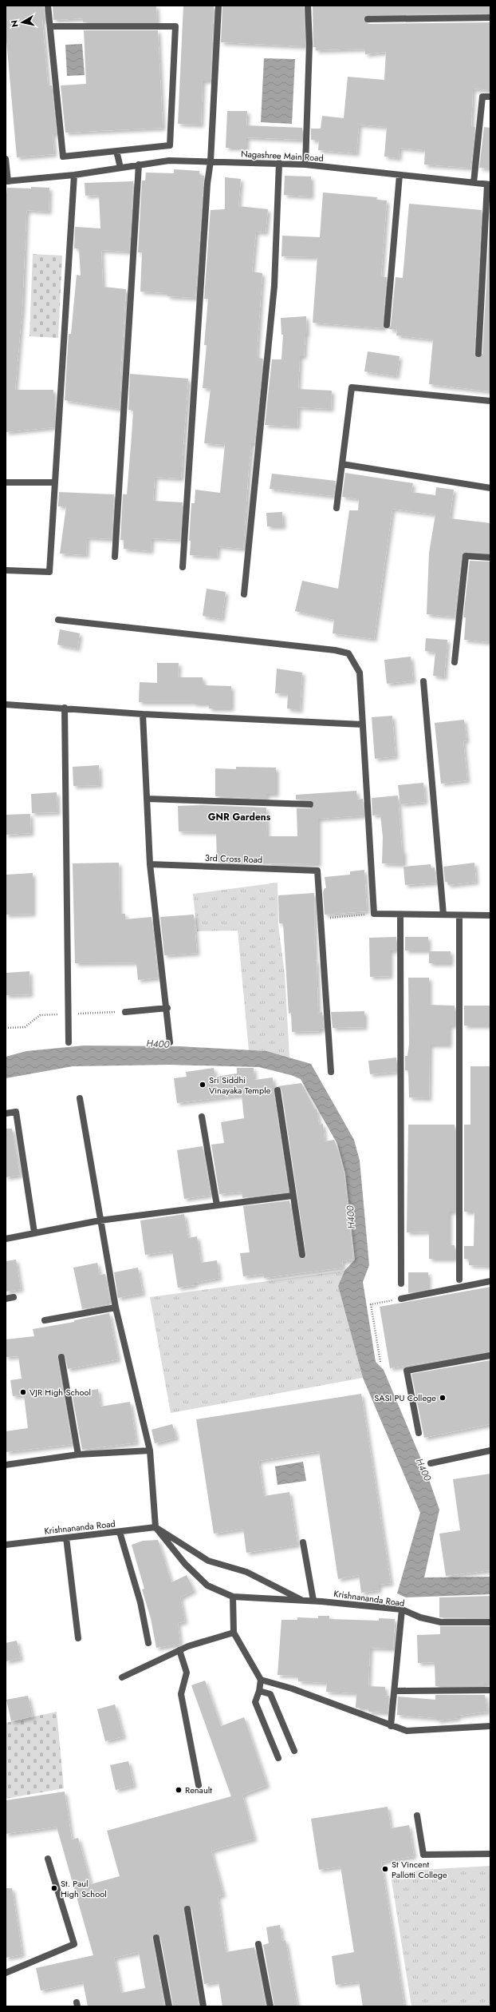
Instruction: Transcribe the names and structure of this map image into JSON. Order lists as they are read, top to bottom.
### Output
{
  "streets": {
    "street": ["Nagashree Main Road", "3rd Cross Road", "Krishnananda Road"]
  },
  "districts": ["GNR Gardens"],
  "water": ["H400"],
  "places": [
    "Sri Siddhi Vinayaka Temple",
    "VJR High School",
    "SASI PU College",
    "Renault",
    "St Vincent Pallotti College",
    "St. Paul High School"
  ],
  "north": "left"
}
